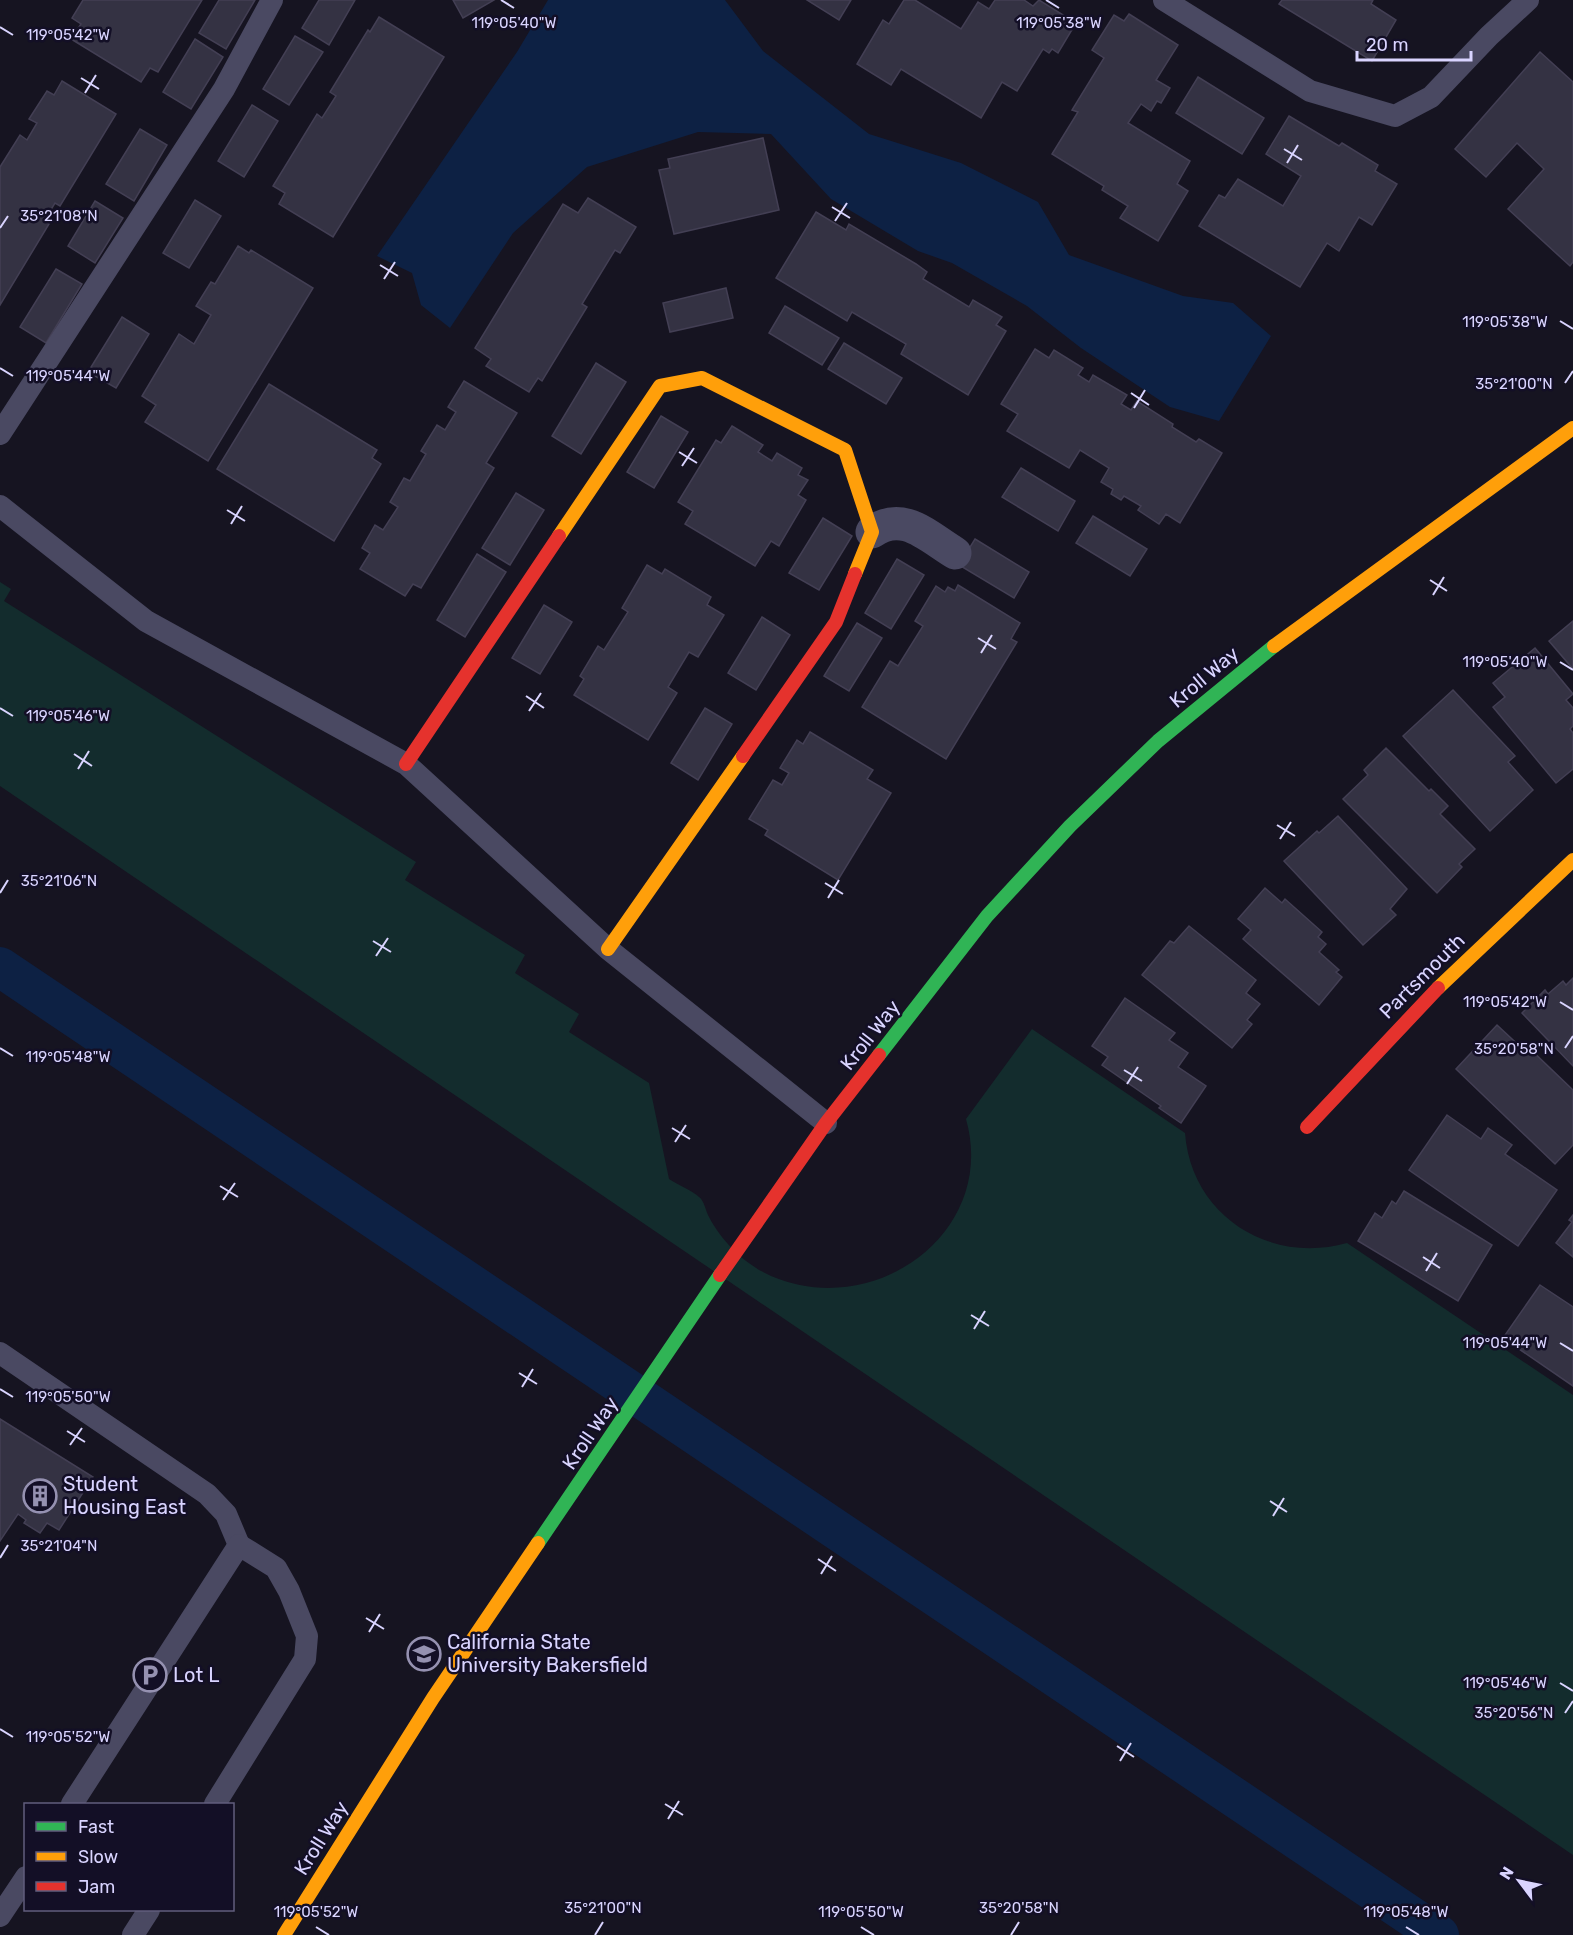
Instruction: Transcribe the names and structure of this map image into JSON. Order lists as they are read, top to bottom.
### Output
{
  "streets": {
    "street": ["Kroll Way", "Partsmouth"]
  },
  "places": {
    "building": ["Student Housing East"],
    "school or university": ["California State University Bakersfield"],
    "parking": ["Lot L"]
  },
  "legend": ["Fast", "Slow", "Jam"],
  "scale_bar": "20 m",
  "north": "top left",
  "coordinates": [
    "119°05'40\"W",
    "119°05'38\"W",
    "119°05'42\"W",
    "35°21'08\"N",
    "119°05'44\"W",
    "35°21'00\"N",
    "119°05'46\"W",
    "35°21'06\"N",
    "35°20'58\"N",
    "119°05'48\"W",
    "119°05'50\"W",
    "35°21'04\"N",
    "35°20'56\"N",
    "119°05'52\"W"
  ]
}
